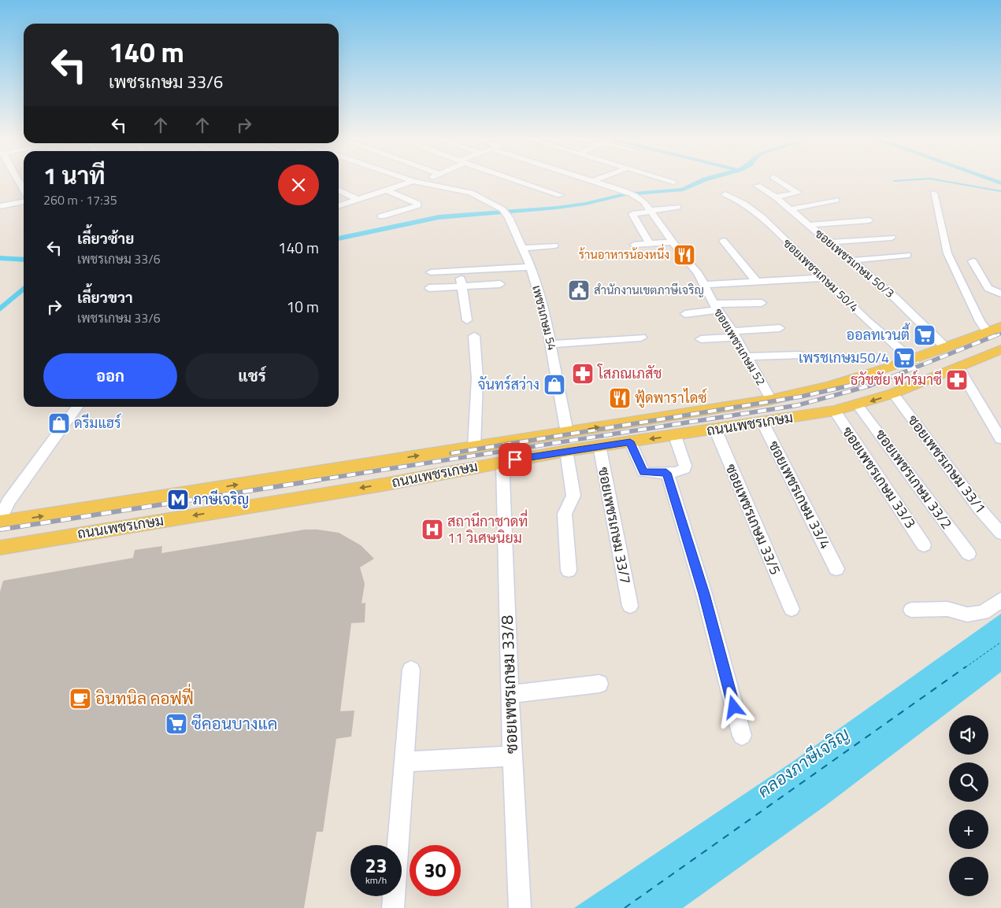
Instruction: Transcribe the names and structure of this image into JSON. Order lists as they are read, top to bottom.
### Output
{
  "streets": {
    "main road": ["ถนนเพชรเกษม"],
    "street": [
      "ซอยเพชรเกษม 50/3",
      "ซอยเพชรเกษม 50/4",
      "เพชรเกษม 54",
      "ซอยเพชรเกษม 52",
      "ซอยเพชรเกษม 33/1",
      "ซอยเพชรเกษม 33/3",
      "ซอยเพชรเกษม 33/2",
      "ซอยเพชรเกษม 33/4",
      "ซอยเพชรเกษม 33/5",
      "ซอยเพชรเกษม 33/7",
      "ซอยเพชรเกษม 33/8"
    ]
  },
  "crossings": [
    ["ซอยเพชรเกษม 50/3", "ถนนเพชรเกษม"],
    ["ซอยเพชรเกษม 50/4", "ถนนเพชรเกษม"],
    ["เพชรเกษม 54", "ถนนเพชรเกษม"],
    ["ซอยเพชรเกษม 52", "ถนนเพชรเกษม"],
    ["ถนนเพชรเกษม", "ซอยเพชรเกษม 33/1"],
    ["ถนนเพชรเกษม", "ซอยเพชรเกษม 33/3"],
    ["ถนนเพชรเกษม", "ซอยเพชรเกษม 33/2"],
    ["ถนนเพชรเกษม", "ซอยเพชรเกษม 33/4"],
    ["ถนนเพชรเกษม", "ซอยเพชรเกษม 33/5"],
    ["ถนนเพชรเกษม", "ซอยเพชรเกษม 33/7"],
    ["ถนนเพชรเกษม", "ซอยเพชรเกษม 33/8"]
  ],
  "water": ["คลองภาษีเจริญ"],
  "places": {
    "restaurant": ["ร้านอาหารน้องหนึ่ง", "ฟู้ดพาราไดซ์"],
    "public building": ["สำนักงานเขตภาษีเจริญ"],
    "supermarket": ["ออลทเวนตี้", "เพรชเกษม50/4", "ซีคอนบางแค"],
    "pharmacy": ["โสภณเภสัช", "ธวัชชัย ฟาร์มาซี"],
    "shop": ["จันทร์สว่าง", "ดรีมแฮร์"],
    "metro station": ["ภาษีเจริญ"],
    "hospital": ["สถานีกาชาดที่ 11 วิเศษนิยม"],
    "cafe": ["อินทนิล คอฟฟี่"]
  },
  "page": {
    "turn": ["140 m", "เพชรเกษม 33/6"],
    "heading": ["1 นาที", "260 m · 17:35"],
    "list": [
      {
        "name": "เลี้ยวซ้าย",
        "note": "เพชรเกษม 33/6",
        "value": "140 m"
      },
      {
        "name": "เลี้ยวขวา",
        "note": "เพชรเกษม 33/6",
        "value": "10 m"
      }
    ],
    "buttons": ["ออก", "แชร์"],
    "map_buttons": ["+", "−"],
    "speed": "23 km/h",
    "limit": "30"
  }
}
